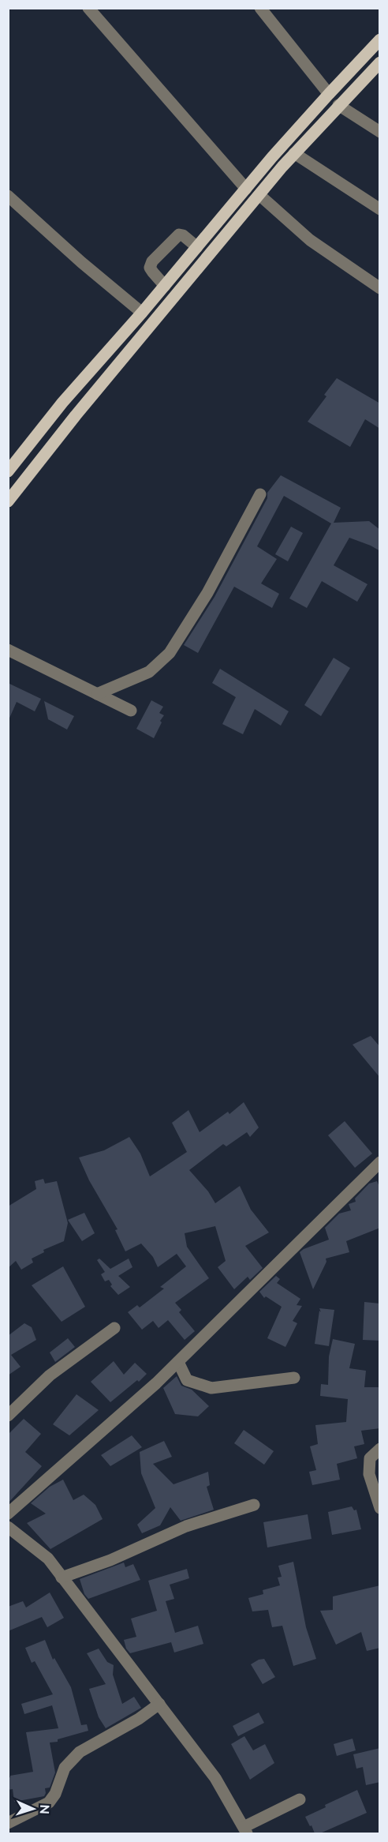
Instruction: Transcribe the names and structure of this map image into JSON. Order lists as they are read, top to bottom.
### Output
{
  "north": "right"
}
